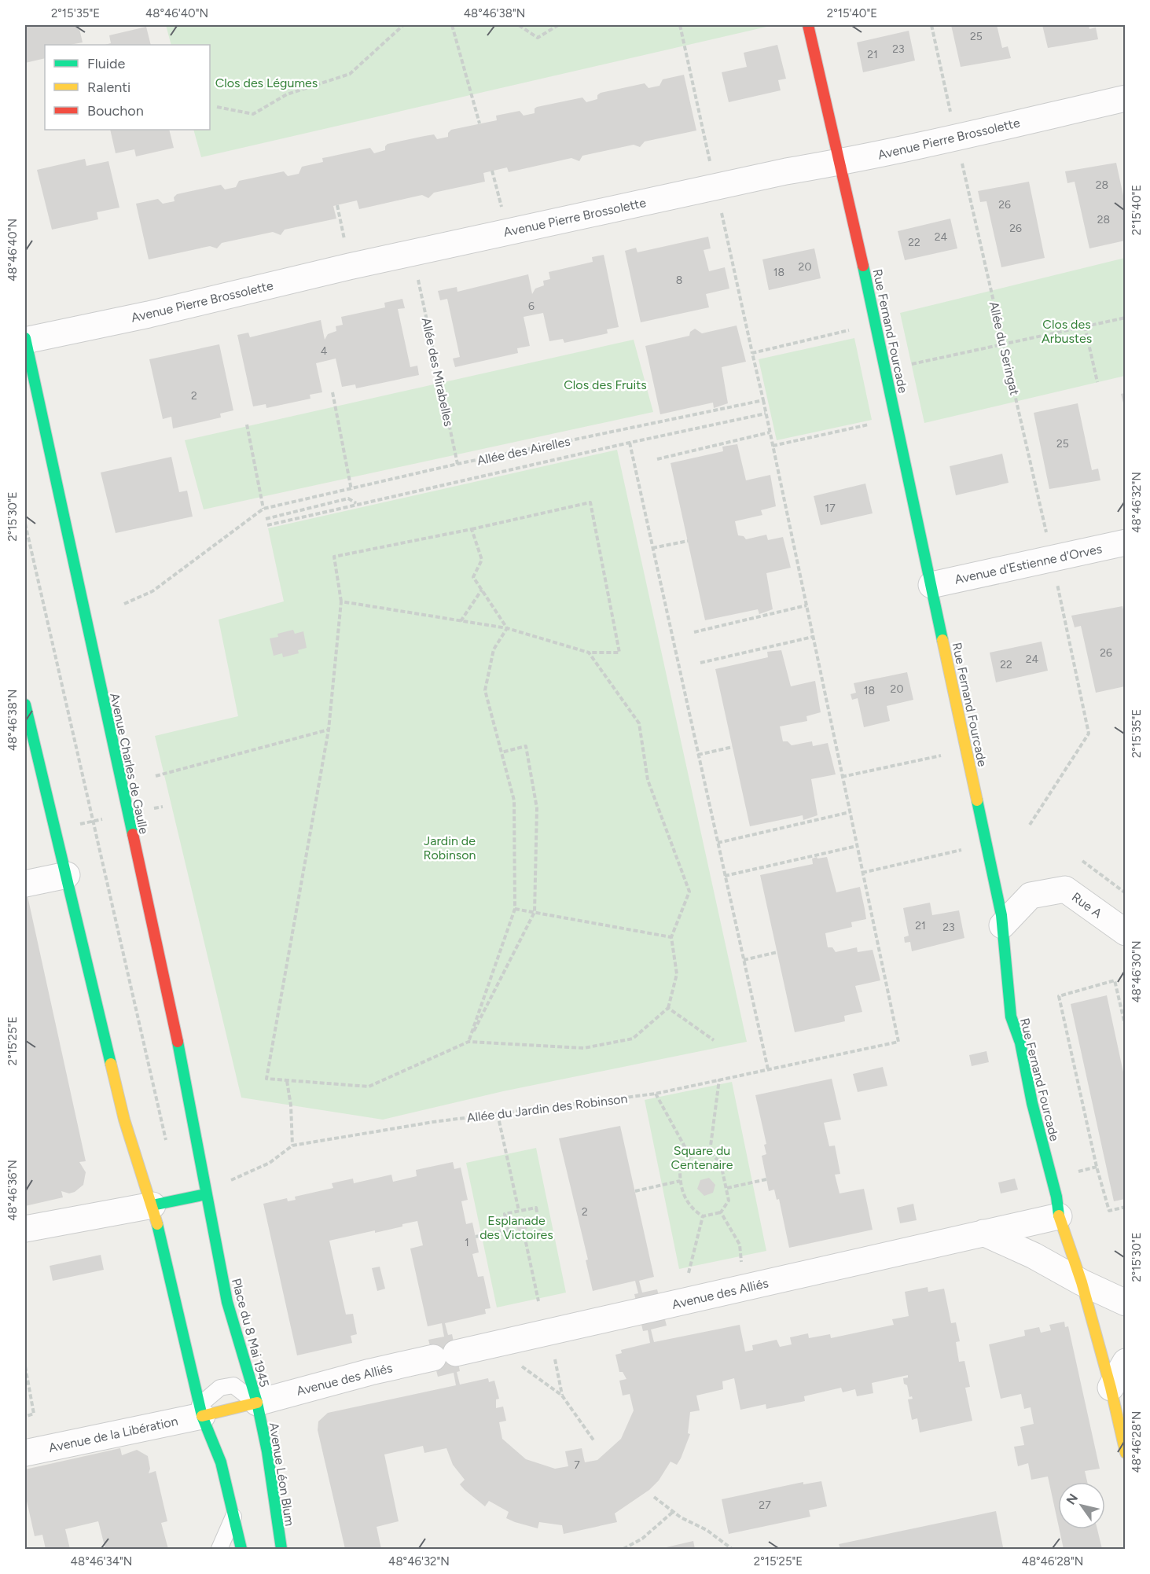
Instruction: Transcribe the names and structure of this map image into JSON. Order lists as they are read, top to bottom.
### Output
{
  "streets": {
    "main road": [
      "Rue Fernand Fourcade",
      "Avenue Charles de Gaulle",
      "Place du 8 Mai 1945",
      "Avenue Léon Blum"
    ],
    "street": [
      "Avenue Pierre Brossolette",
      "Avenue d'Estienne d'Orves",
      "Rue A",
      "Avenue des Alliés",
      "Avenue de la Libération"
    ],
    "path": [
      "Allée du Seringat",
      "Allée des Mirabelles",
      "Allée des Airelles",
      "Allée du Jardin des Robinson"
    ]
  },
  "crossings": [
    ["Avenue Pierre Brossolette", "Rue Fernand Fourcade"],
    ["Avenue Pierre Brossolette", "Allée du Seringat"],
    ["Avenue Pierre Brossolette", "Avenue Charles de Gaulle"],
    ["Rue Fernand Fourcade", "Avenue d'Estienne d'Orves"],
    ["Rue Fernand Fourcade", "Rue A"],
    ["Rue Fernand Fourcade", "Avenue des Alliés"],
    ["Allée du Seringat", "Avenue d'Estienne d'Orves"],
    ["Allée des Mirabelles", "Allée des Airelles"],
    ["Avenue Charles de Gaulle", "Allée du Jardin des Robinson"],
    ["Avenue Charles de Gaulle", "Place du 8 Mai 1945"],
    ["Allée du Jardin des Robinson", "Place du 8 Mai 1945"],
    ["Avenue des Alliés", "Place du 8 Mai 1945"],
    ["Avenue des Alliés", "Avenue Léon Blum"],
    ["Place du 8 Mai 1945", "Avenue de la Libération"],
    ["Place du 8 Mai 1945", "Avenue Léon Blum"]
  ],
  "parks": [
    "Clos des Légumes",
    "Clos des Arbustes",
    "Clos des Fruits",
    "Jardin de Robinson",
    "Square du Centenaire",
    "Esplanade des Victoires"
  ],
  "house_numbers": [
    "25",
    "23",
    "21",
    "28",
    "26",
    "28",
    "26",
    "24",
    "22",
    "20",
    "18",
    "8",
    "6",
    "4",
    "2",
    "25",
    "17",
    "26",
    "24",
    "22",
    "20",
    "18",
    "21",
    "23",
    "2",
    "1",
    "7",
    "27"
  ],
  "legend": ["Fluide", "Ralenti", "Bouchon"],
  "north": "top left",
  "coordinates": [
    "2°15'35\"E",
    "48°46'40\"N",
    "48°46'38\"N",
    "2°15'40\"E",
    "48°46'32\"N",
    "2°15'30\"E",
    "48°46'30\"N",
    "2°15'25\"E",
    "48°46'36\"N",
    "48°46'28\"N",
    "48°46'34\"N"
  ]
}
